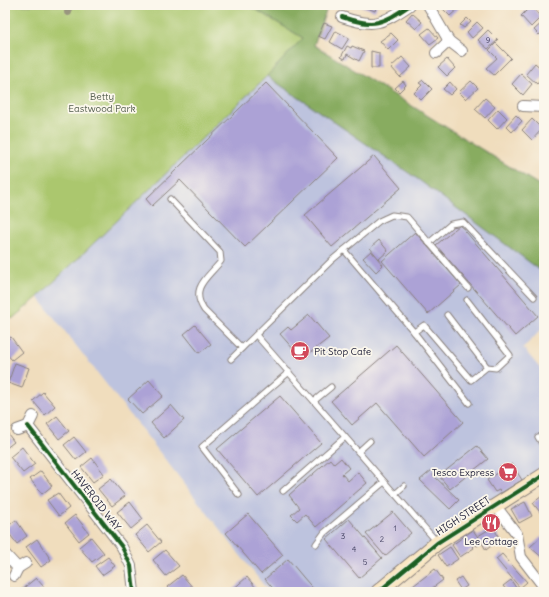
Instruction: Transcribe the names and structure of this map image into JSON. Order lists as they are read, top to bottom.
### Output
{
  "streets": {
    "street": ["HAVEROID WAY", "HIGH STREET"]
  },
  "parks": ["Betty Eastwood Park"],
  "places": {
    "cafe": ["Pit Stop Cafe"],
    "supermarket": ["Tesco Express"],
    "restaurant": ["Lee Cottage"]
  },
  "house_numbers": [
    "9",
    "1",
    "3",
    "2",
    "4",
    "5"
  ]
}
